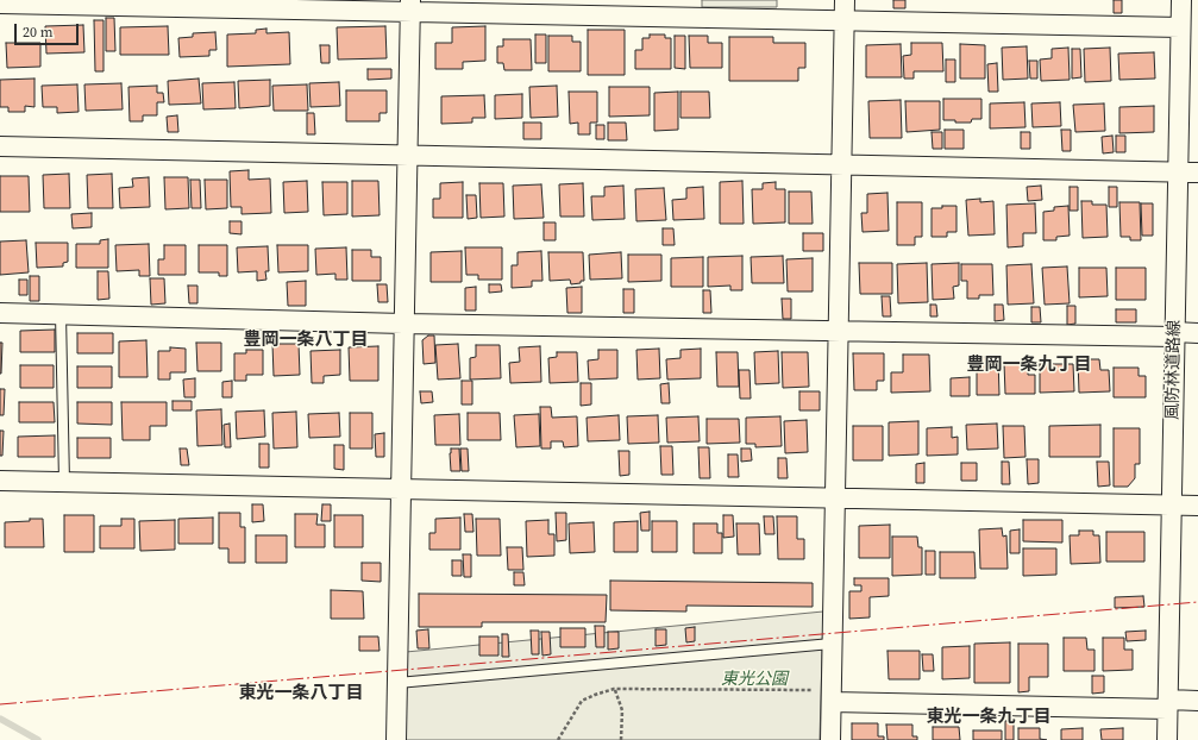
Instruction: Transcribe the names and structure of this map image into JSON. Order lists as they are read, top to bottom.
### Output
{
  "streets": {
    "street": ["風防林道路線"]
  },
  "districts": [
    "豊岡一条八丁目",
    "豊岡一条九丁目",
    "東光一条八丁目",
    "東光一条九丁目"
  ],
  "parks": ["東光公園"],
  "scale_bar": "20 m"
}
